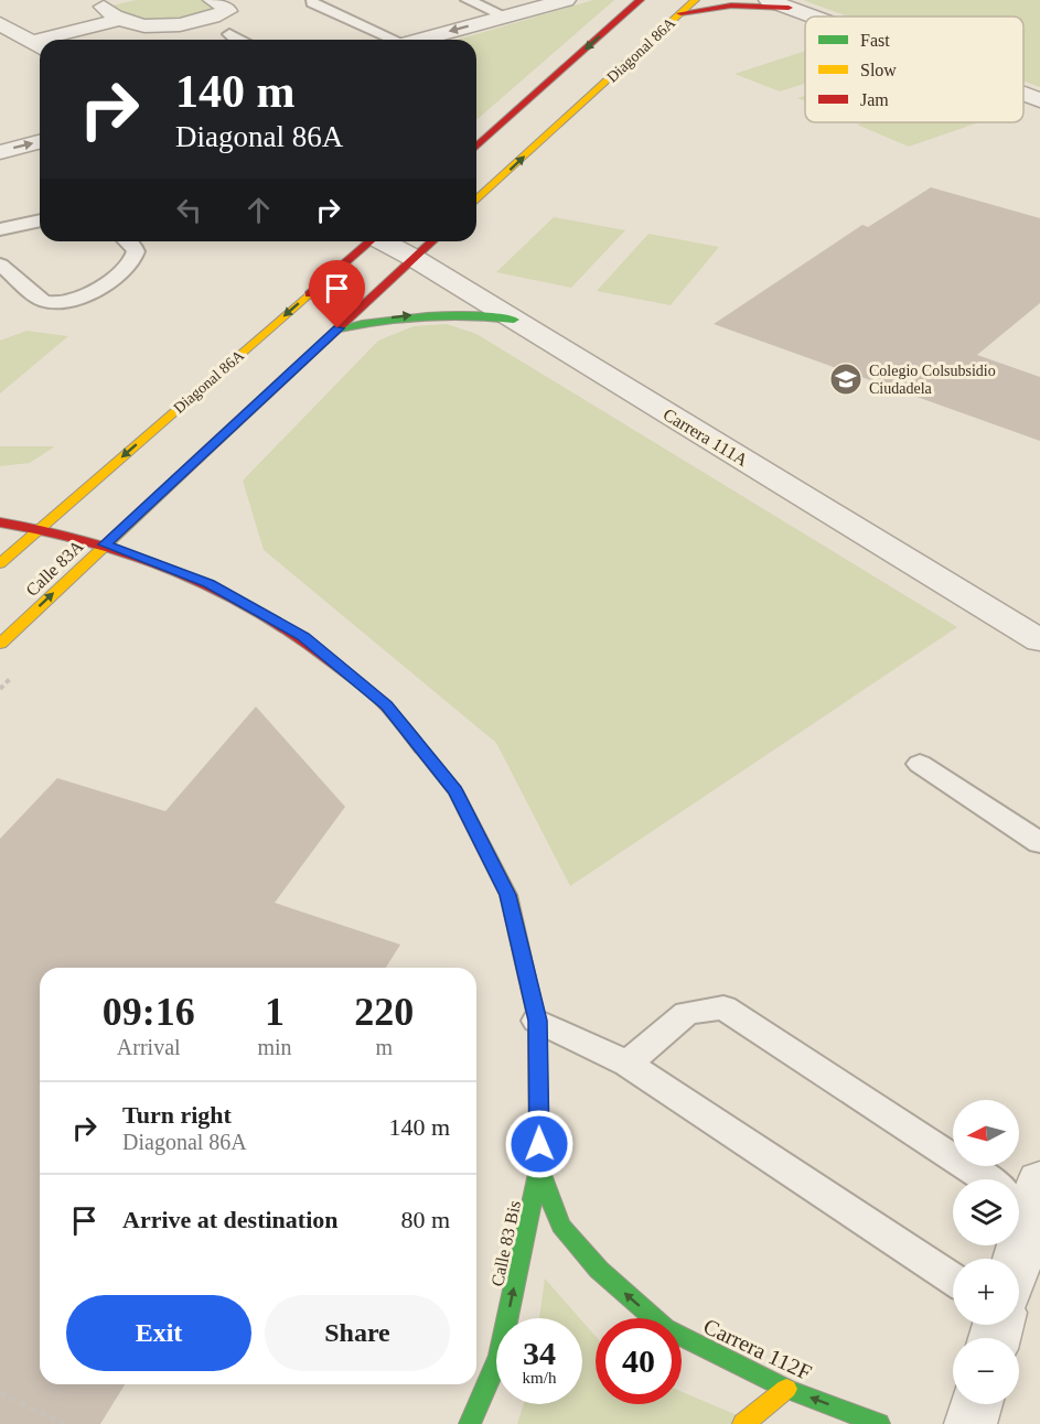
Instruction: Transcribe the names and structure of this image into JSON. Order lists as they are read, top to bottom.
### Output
{
  "streets": {
    "street": [
      "Diagonal 86A",
      "Carrera 111A",
      "Calle 83A",
      "Calle 83 Bis",
      "Carrera 112F"
    ]
  },
  "crossings": [
    ["Diagonal 86A", "Calle 83 Bis"],
    ["Calle 83A", "Calle 83 Bis"],
    ["Calle 83 Bis", "Carrera 112F"]
  ],
  "one_way": ["Carrera 112F"],
  "places": {
    "school or university": ["Colegio Colsubsidio Ciudadela"]
  },
  "legend": ["Fast", "Slow", "Jam"],
  "north": "left",
  "page": {
    "turn": ["140 m", "Diagonal 86A"],
    "eta": [
      "09:16",
      "Arrival",
      "1",
      "min",
      "220",
      "m"
    ],
    "list": [
      {
        "name": "Turn right",
        "note": "Diagonal 86A",
        "value": "140 m"
      },
      {
        "name": "Arrive at destination",
        "value": "80 m"
      }
    ],
    "map_buttons": ["+", "−"],
    "buttons": ["Exit", "Share"],
    "speed": "34 km/h",
    "limit": "40"
  }
}
